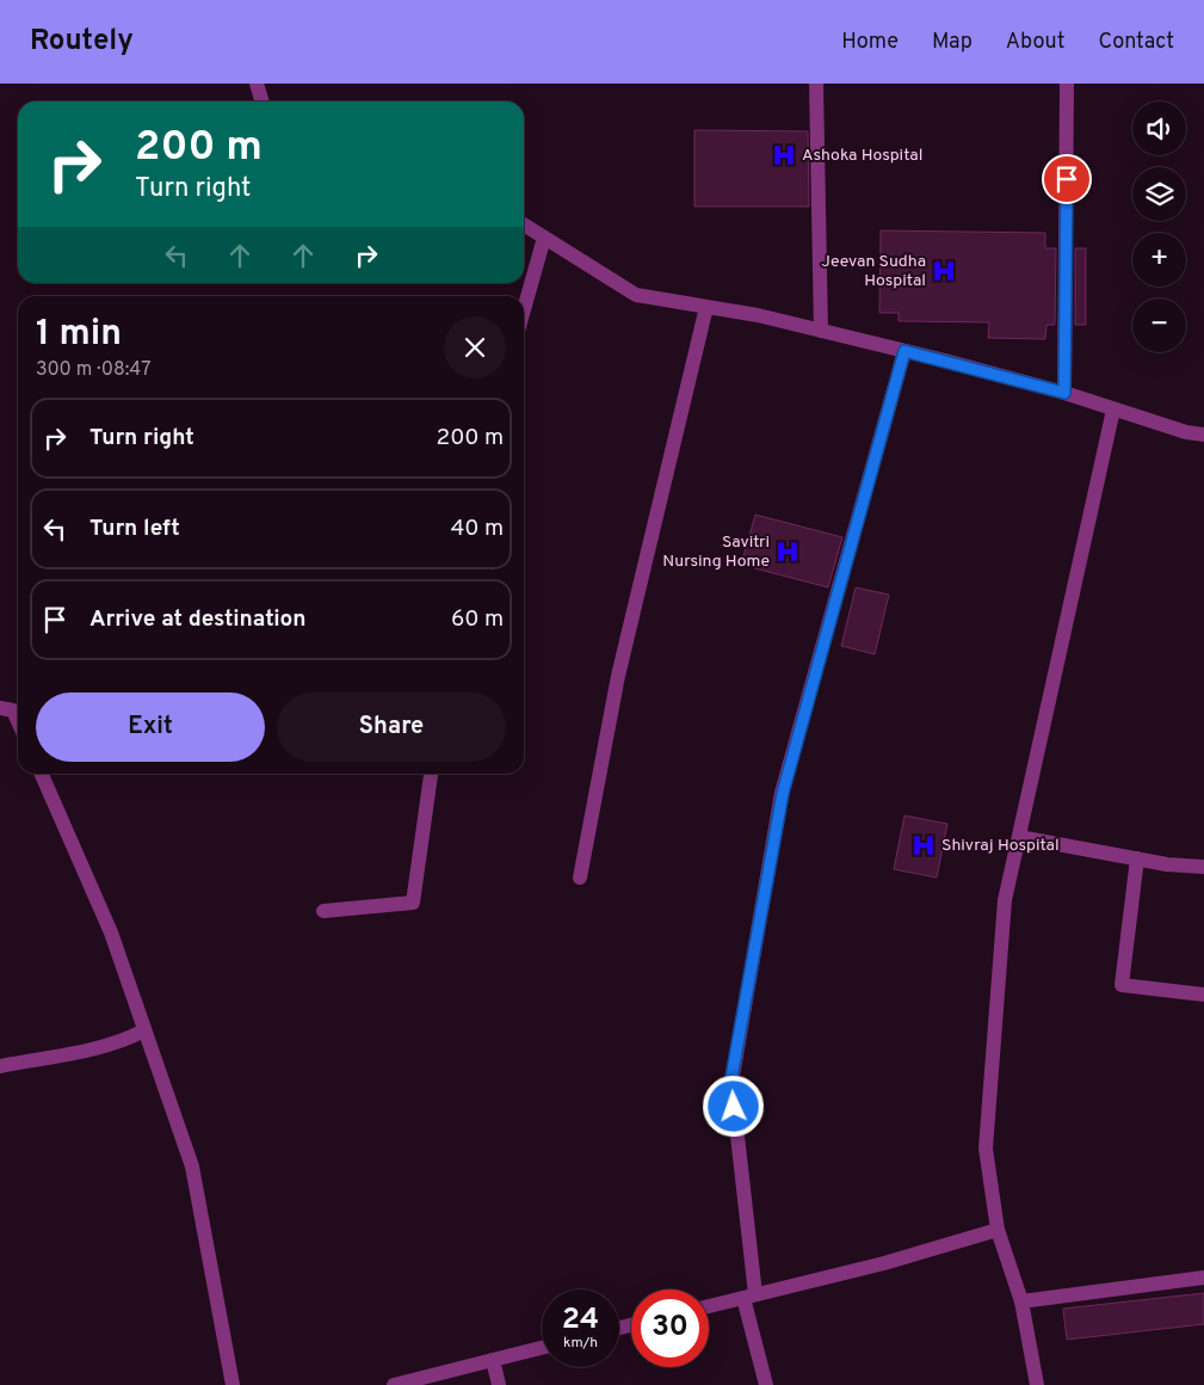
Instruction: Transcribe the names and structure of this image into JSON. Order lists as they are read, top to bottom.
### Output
{
  "places": {
    "hospital": [
      "Ashoka Hospital",
      "Jeevan Sudha Hospital",
      "Savitri Nursing Home",
      "Shivraj Hospital"
    ]
  },
  "page": {
    "header": "Routely",
    "nav": [
      "Home",
      "Map",
      "About",
      "Contact"
    ],
    "map_buttons": ["+", "−"],
    "turn": ["200 m", "Turn right"],
    "heading": ["1 min", "300 m · 08:47"],
    "list": [
      {
        "name": "Turn right",
        "value": "200 m"
      },
      {
        "name": "Turn left",
        "value": "40 m"
      },
      {
        "name": "Arrive at destination",
        "value": "60 m"
      }
    ],
    "buttons": ["Exit", "Share"],
    "speed": "24 km/h",
    "limit": "30"
  }
}
